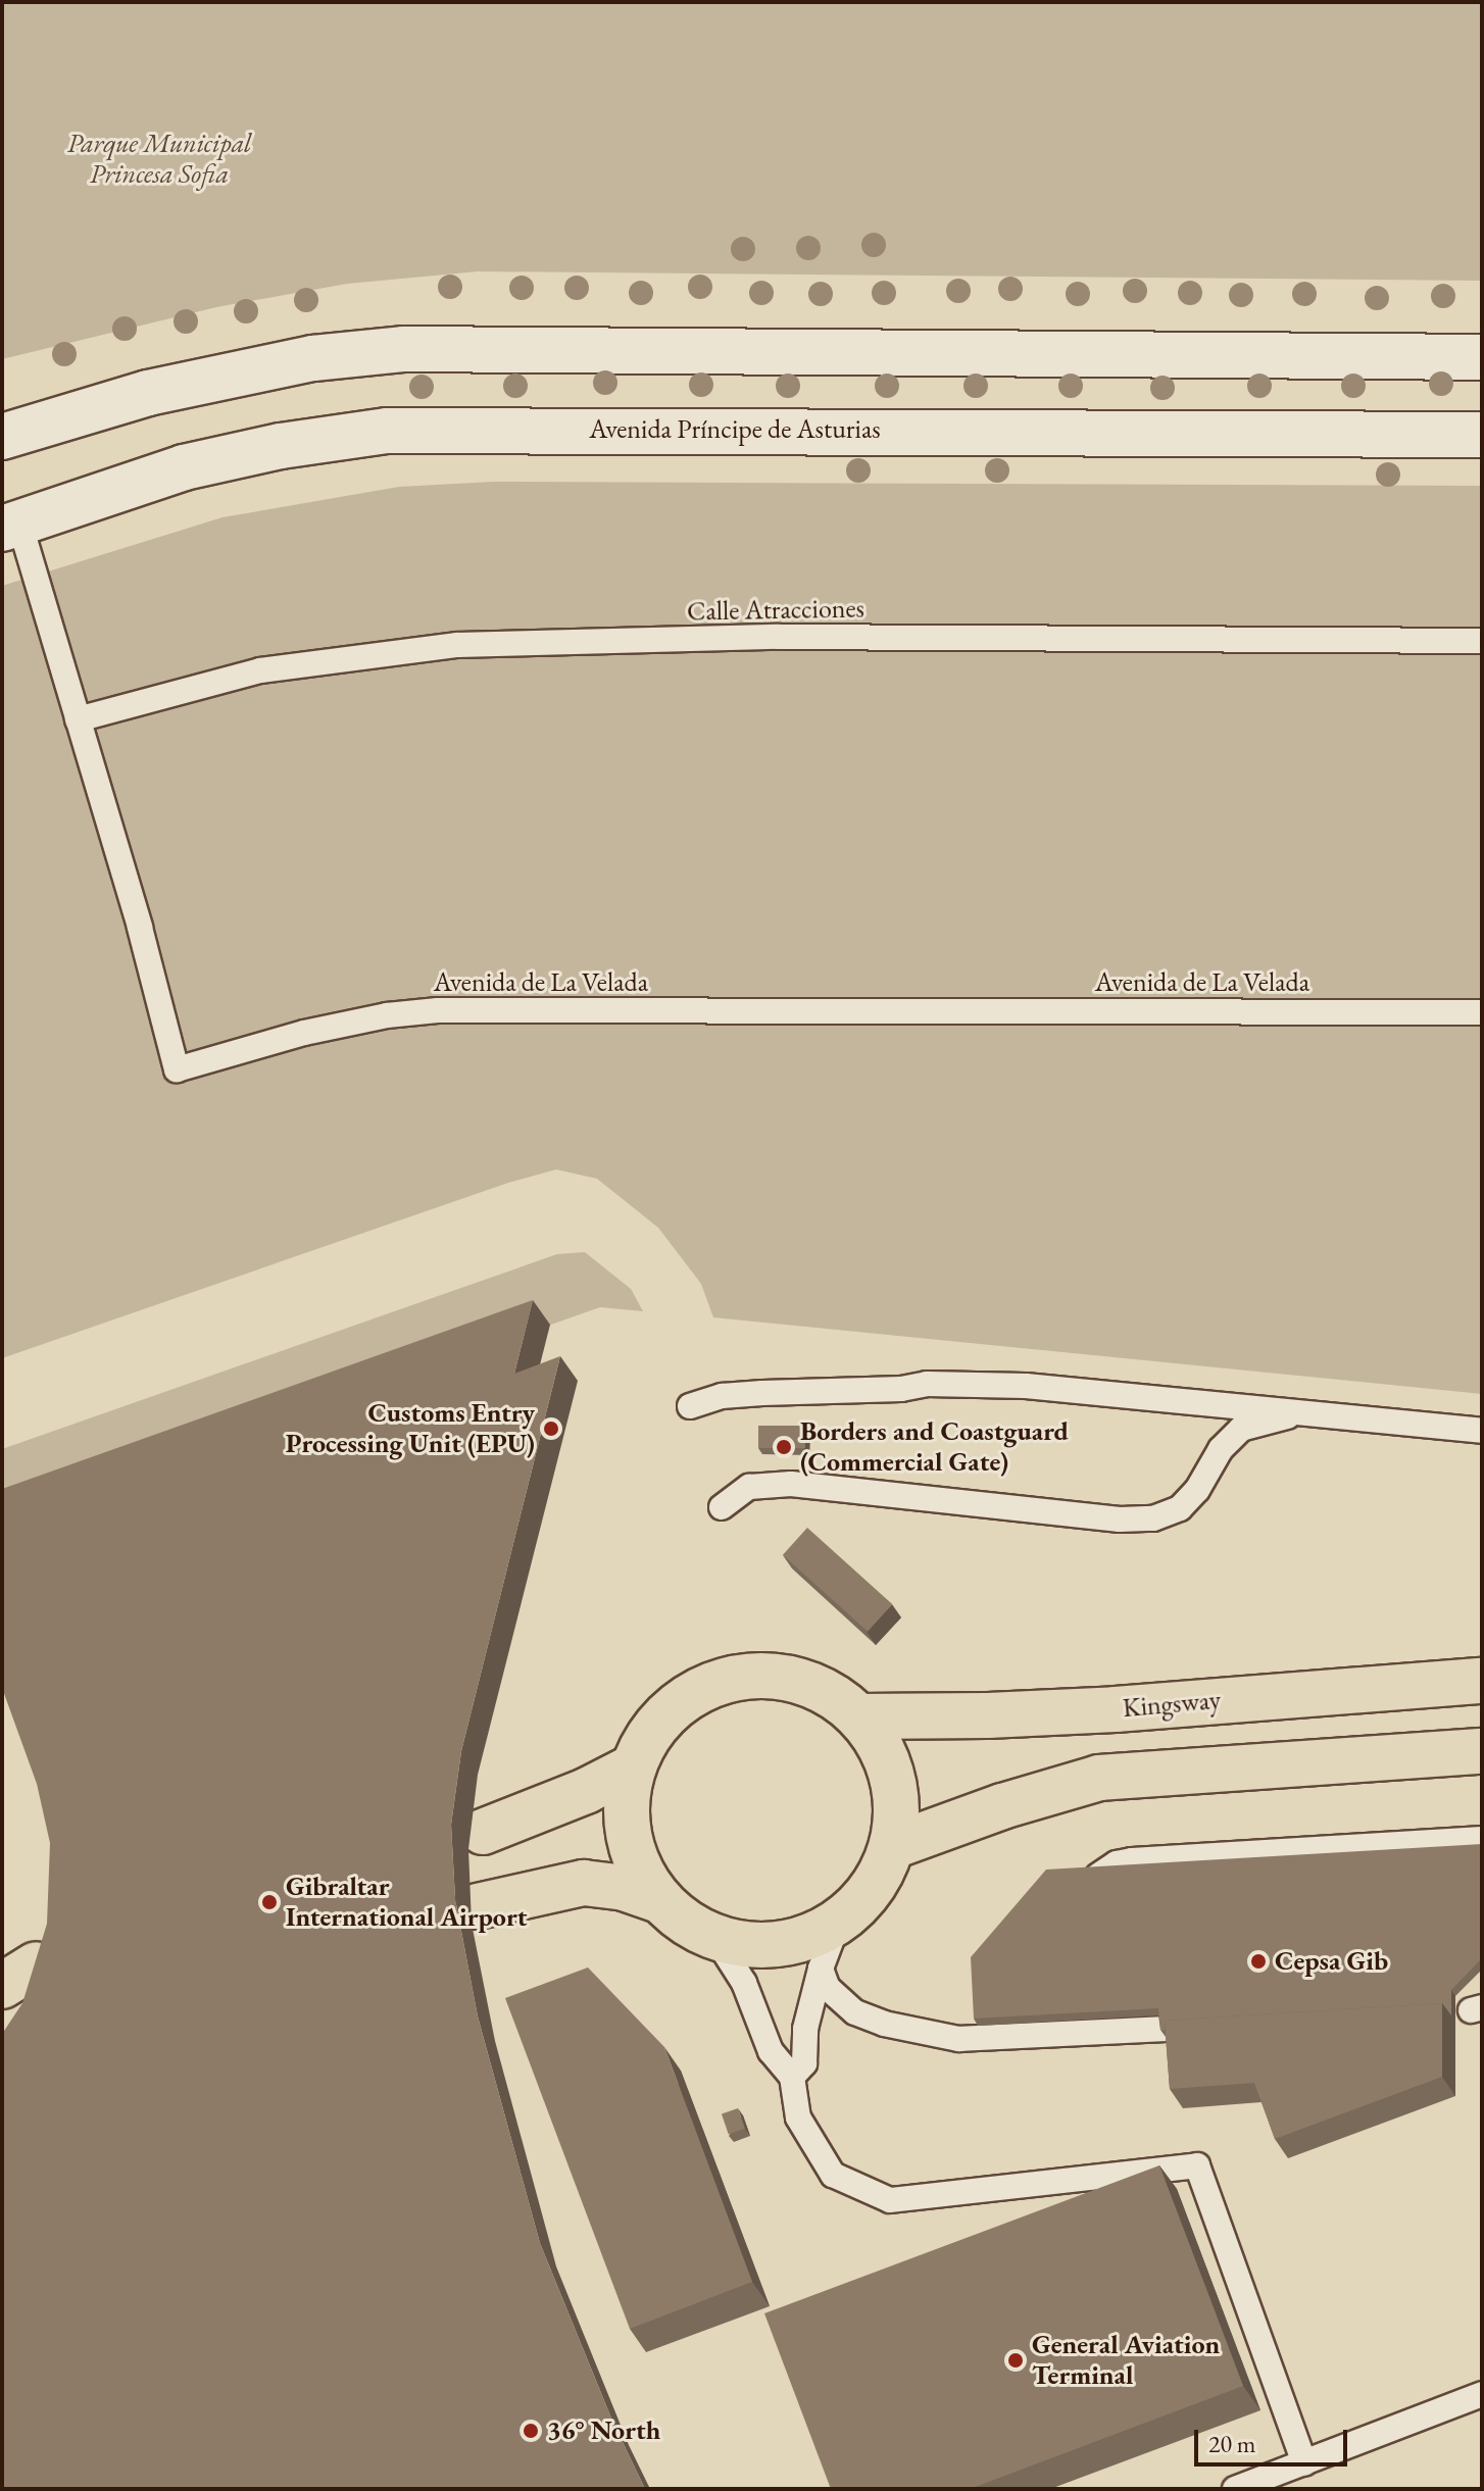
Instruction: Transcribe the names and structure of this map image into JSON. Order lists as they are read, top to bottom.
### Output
{
  "streets": {
    "highway": ["Kingsway"],
    "main road": ["Avenida Príncipe de Asturias"],
    "lane": ["Calle Atracciones", "Avenida de La Velada"]
  },
  "crossings": [
    ["Avenida Príncipe de Asturias", "Avenida de La Velada"],
    ["Calle Atracciones", "Avenida de La Velada"]
  ],
  "parks": ["Parque Municipal Princesa Sofia"],
  "places": [
    "Customs Entry Processing Unit (EPU)",
    "Borders and Coastguard (Commercial Gate)",
    "Gibraltar International Airport",
    "Cepsa Gib",
    "General Aviation Terminal",
    "36° North"
  ],
  "scale_bar": "20 m"
}
